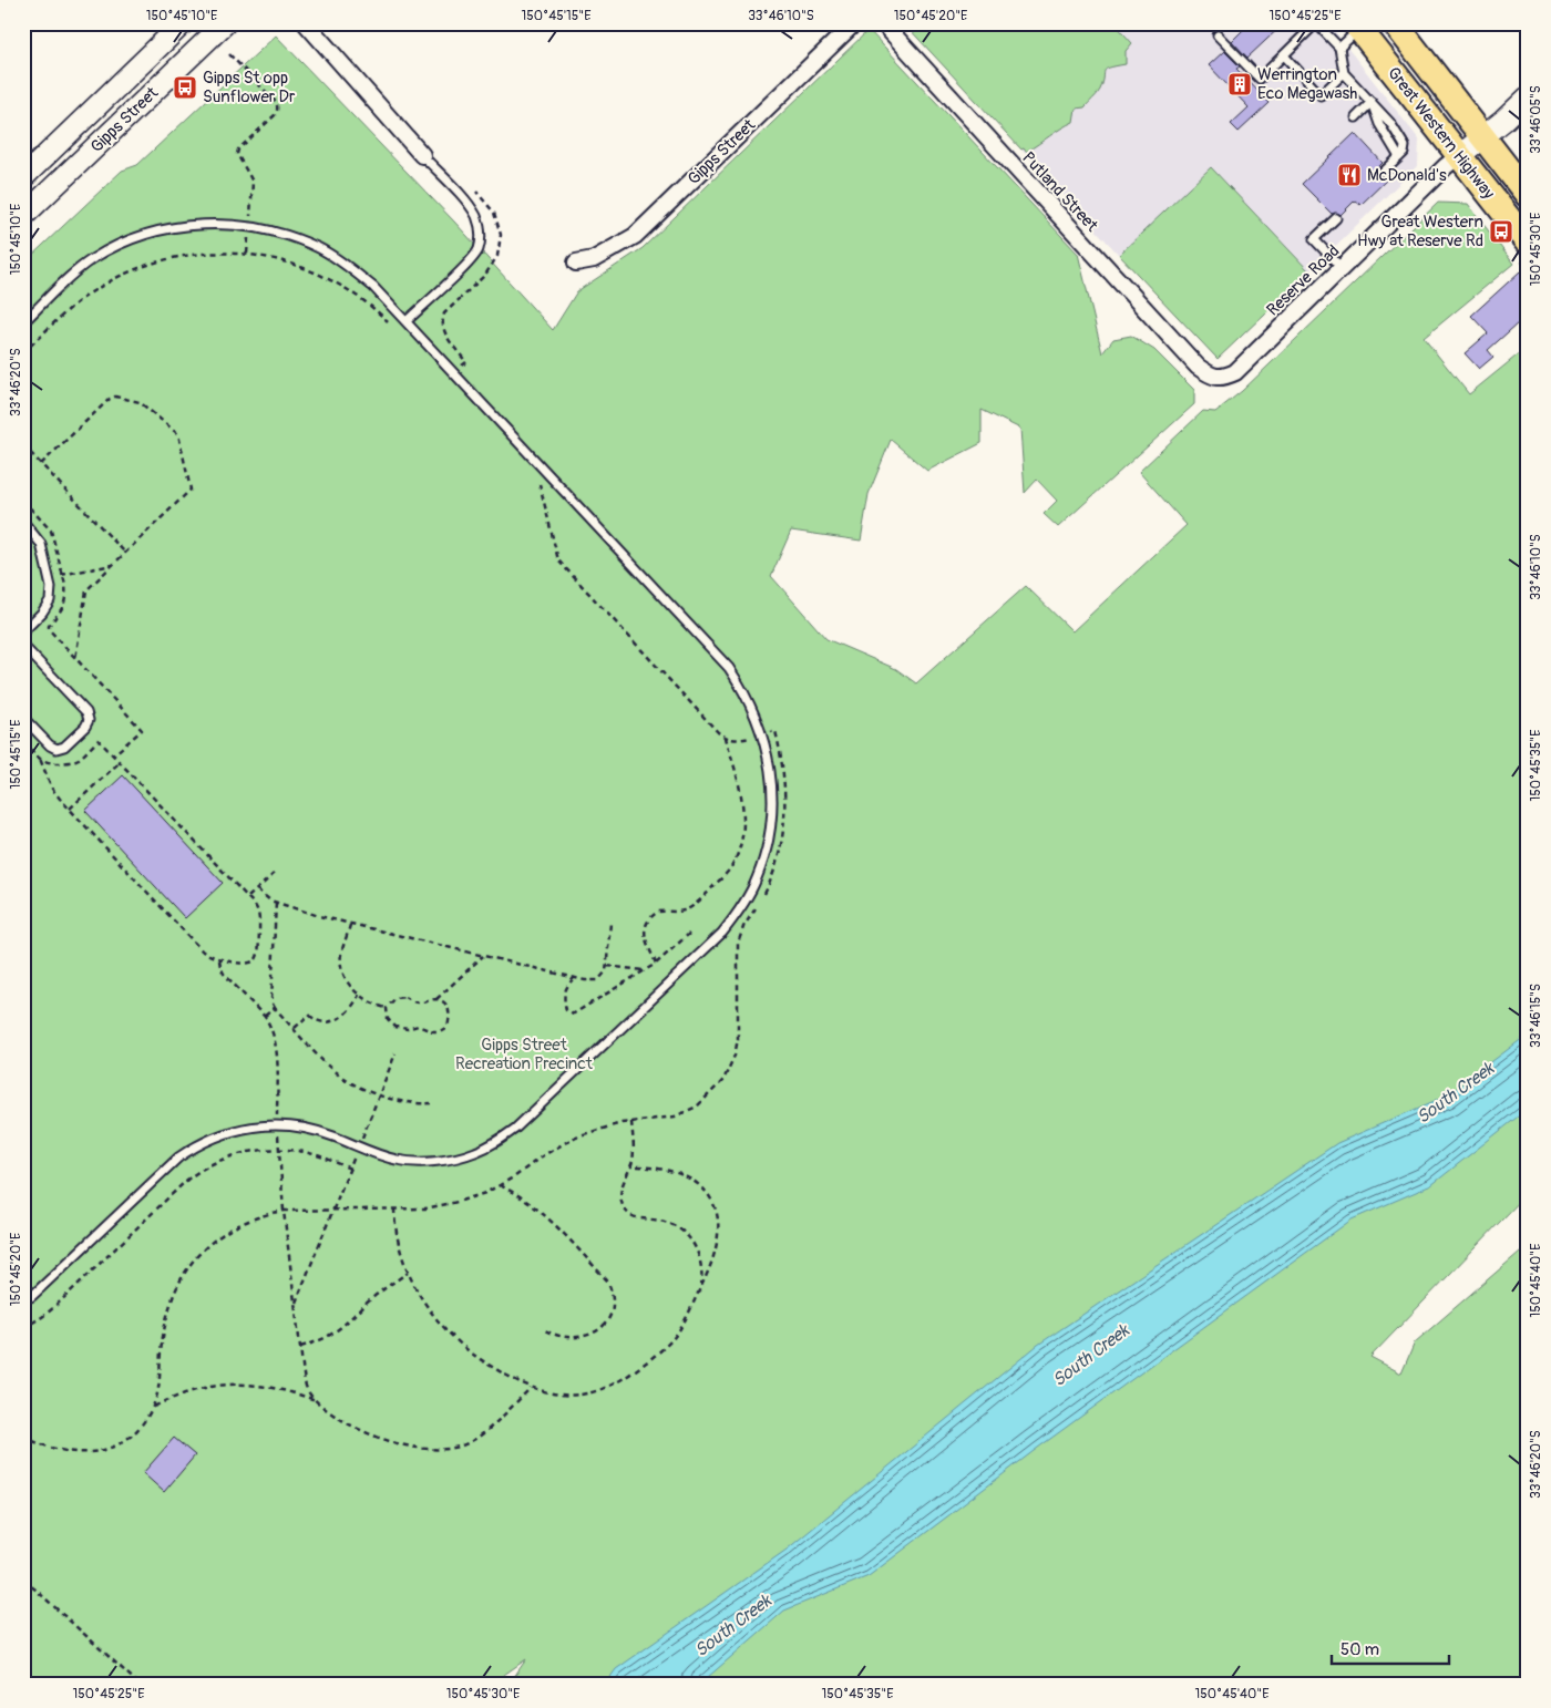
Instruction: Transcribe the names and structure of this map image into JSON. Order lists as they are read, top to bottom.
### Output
{
  "streets": {
    "highway": ["Great Western Highway"],
    "main road": ["Gipps Street"],
    "street": ["Putland Street", "Reserve Road"]
  },
  "crossings": [
    ["Great Western Highway", "Reserve Road"],
    ["Putland Street", "Reserve Road"]
  ],
  "water": ["South Creek"],
  "parks": ["Gipps Street Recreation Precinct"],
  "places": {
    "building": ["Werrington Eco Megawash"],
    "bus stop": ["Gipps St opp Sunflower Dr", "Great Western Hwy at Reserve Rd"],
    "restaurant": ["McDonald's"]
  },
  "scale_bar": "50 m",
  "coordinates": [
    "150°45'10\"E",
    "150°45'15\"E",
    "33°46'10\"S",
    "150°45'20\"E",
    "150°45'25\"E",
    "33°46'05\"S",
    "150°45'30\"E",
    "33°46'20\"S",
    "150°45'35\"E",
    "33°46'15\"S",
    "150°45'40\"E"
  ]
}
